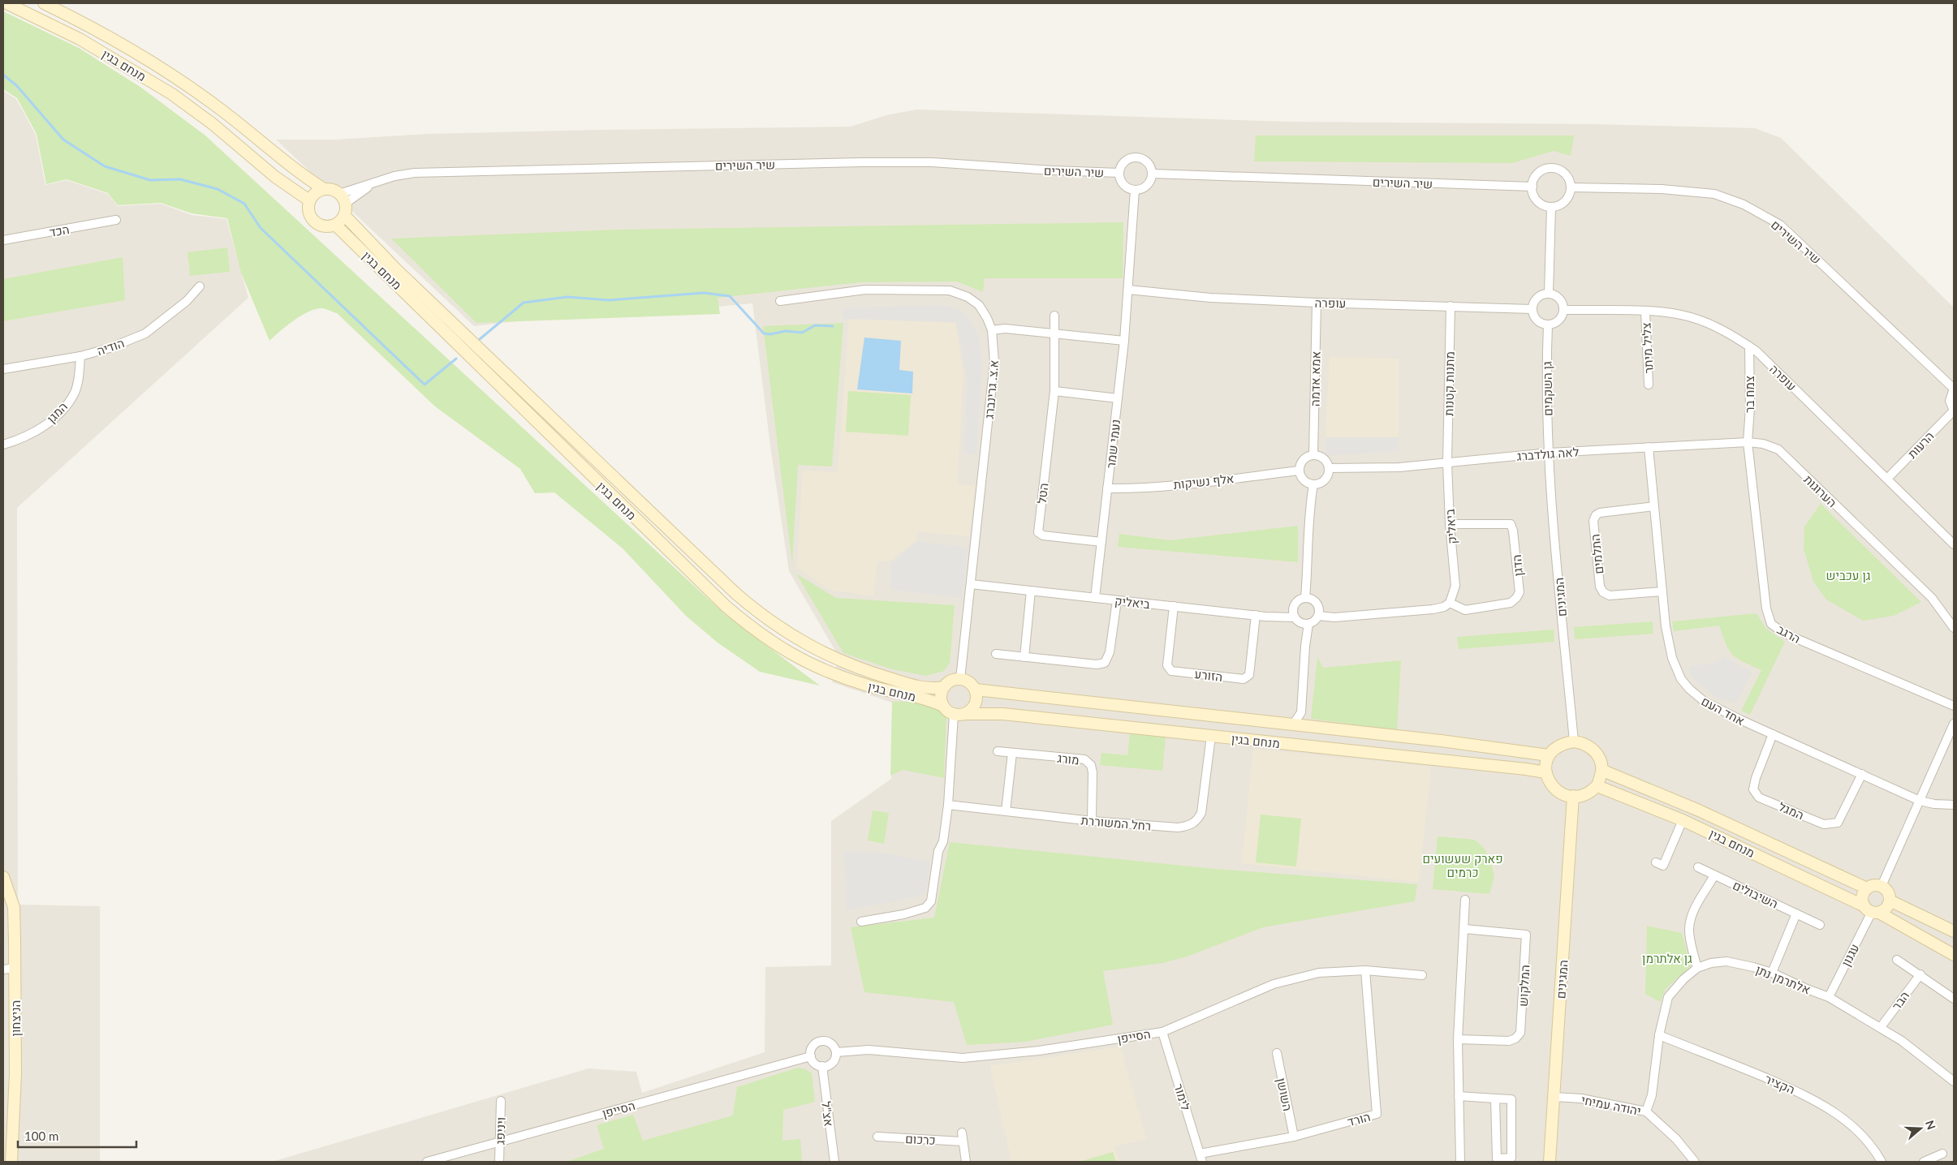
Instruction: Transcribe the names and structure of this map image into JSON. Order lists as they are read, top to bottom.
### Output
{
  "streets": {
    "main road": ["מנחם בגין", "המגינים", "הניצחון"],
    "street": [
      "שיר השירים",
      "הכד",
      "עופרה",
      "הודיה",
      "צליל מיתר",
      "אמא אדמה",
      "מתנות קטנות",
      "גן השקמים",
      "א.צ. גרינברג",
      "צמח בר",
      "המגן",
      "נעמי שמר",
      "הרעות",
      "לאה גולדברג",
      "אלף נשיקות",
      "הערוגות",
      "הטל",
      "ביאליק",
      "התלמים",
      "הדגן",
      "הרגב",
      "הזורע",
      "אחד העם",
      "מורג",
      "המגל",
      "רחל המשוררת",
      "השיבולים",
      "עגנון",
      "אלתרמן נתן",
      "המלקוש",
      "הבר",
      "הסייפן",
      "הקציר",
      "השושן",
      "לימור",
      "יהודה עמיחי",
      "אצ\"ל",
      "הורד",
      "ויניפג",
      "כרכום"
    ]
  },
  "crossings": [
    ["מנחם בגין", "שיר השירים"],
    ["מנחם בגין", "א.צ. גרינברג"],
    ["מנחם בגין", "המגינים"],
    ["מנחם בגין", "רחל המשוררת"],
    ["מנחם בגין", "עגנון"],
    ["שיר השירים", "נעמי שמר"],
    ["עופרה", "צליל מיתר"],
    ["עופרה", "אמא אדמה"],
    ["עופרה", "מתנות קטנות"],
    ["עופרה", "גן השקמים"],
    ["עופרה", "צמח בר"],
    ["עופרה", "נעמי שמר"],
    ["עופרה", "הרעות"],
    ["הודיה", "המגן"],
    ["אמא אדמה", "אלף נשיקות"],
    ["מתנות קטנות", "לאה גולדברג"],
    ["מתנות קטנות", "ביאליק"],
    ["גן השקמים", "לאה גולדברג"],
    ["גן השקמים", "המגינים"],
    ["א.צ. גרינברג", "ביאליק"],
    ["צמח בר", "הערוגות"],
    ["צמח בר", "הרגב"],
    ["נעמי שמר", "אלף נשיקות"],
    ["נעמי שמר", "הטל"],
    ["נעמי שמר", "ביאליק"],
    ["לאה גולדברג", "הערוגות"],
    ["לאה גולדברג", "ביאליק"],
    ["לאה גולדברג", "המגינים"],
    ["לאה גולדברג", "אחד העם"],
    ["הערוגות", "הרגב"],
    ["הערוגות", "אחד העם"],
    ["ביאליק", "הדגן"],
    ["ביאליק", "הזורע"],
    ["התלמים", "אחד העם"],
    ["המגינים", "יהודה עמיחי"],
    ["אחד העם", "המגל"],
    ["מורג", "רחל המשוררת"],
    ["עגנון", "אלתרמן נתן"],
    ["אלתרמן נתן", "הבר"],
    ["אלתרמן נתן", "הקציר"],
    ["אלתרמן נתן", "יהודה עמיחי"],
    ["הסייפן", "לימור"],
    ["הסייפן", "אצ\"ל"],
    ["הסייפן", "הורד"],
    ["הסייפן", "ויניפג"],
    ["השושן", "הורד"],
    ["לימור", "הורד"]
  ],
  "parks": ["גן עכביש", "פארק שעשועים כרמים", "גן אלתרמן"],
  "scale_bar": "100 m",
  "north": "right"
}
